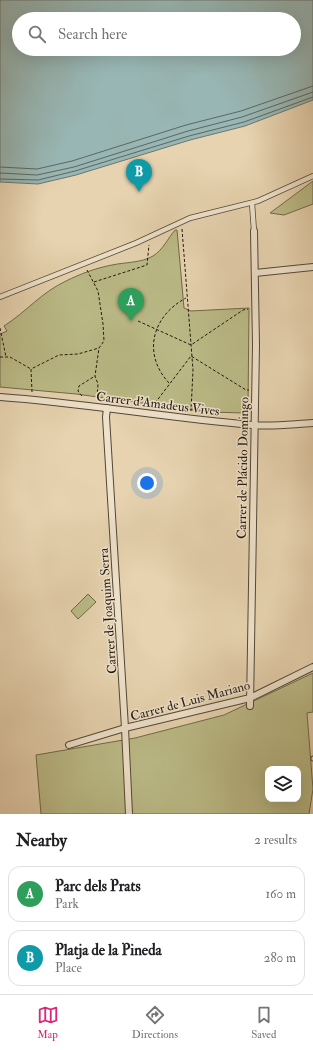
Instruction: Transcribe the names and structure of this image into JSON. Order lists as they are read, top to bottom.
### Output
{
  "streets": {
    "street": [
      "Carrer d'Amadeus Vives",
      "Carrer de Plácido Domingo",
      "Carrer de Joaquim Serra",
      "Carrer de Luis Mariano"
    ]
  },
  "crossings": [
    ["Carrer d'Amadeus Vives", "Carrer de Plácido Domingo"],
    ["Carrer d'Amadeus Vives", "Carrer de Joaquim Serra"],
    ["Carrer de Plácido Domingo", "Carrer de Luis Mariano"],
    ["Carrer de Joaquim Serra", "Carrer de Luis Mariano"]
  ],
  "page": {
    "search": "Search here",
    "pins": ["B", "A"],
    "heading": ["Nearby", "2 results"],
    "list": [
      {
        "mark": "A",
        "name": "Parc dels Prats",
        "note": "Park",
        "value": "160 m"
      },
      {
        "mark": "B",
        "name": "Platja de la Pineda",
        "note": "Place",
        "value": "280 m"
      }
    ],
    "nav": ["Map", "Directions", "Saved"]
  }
}
